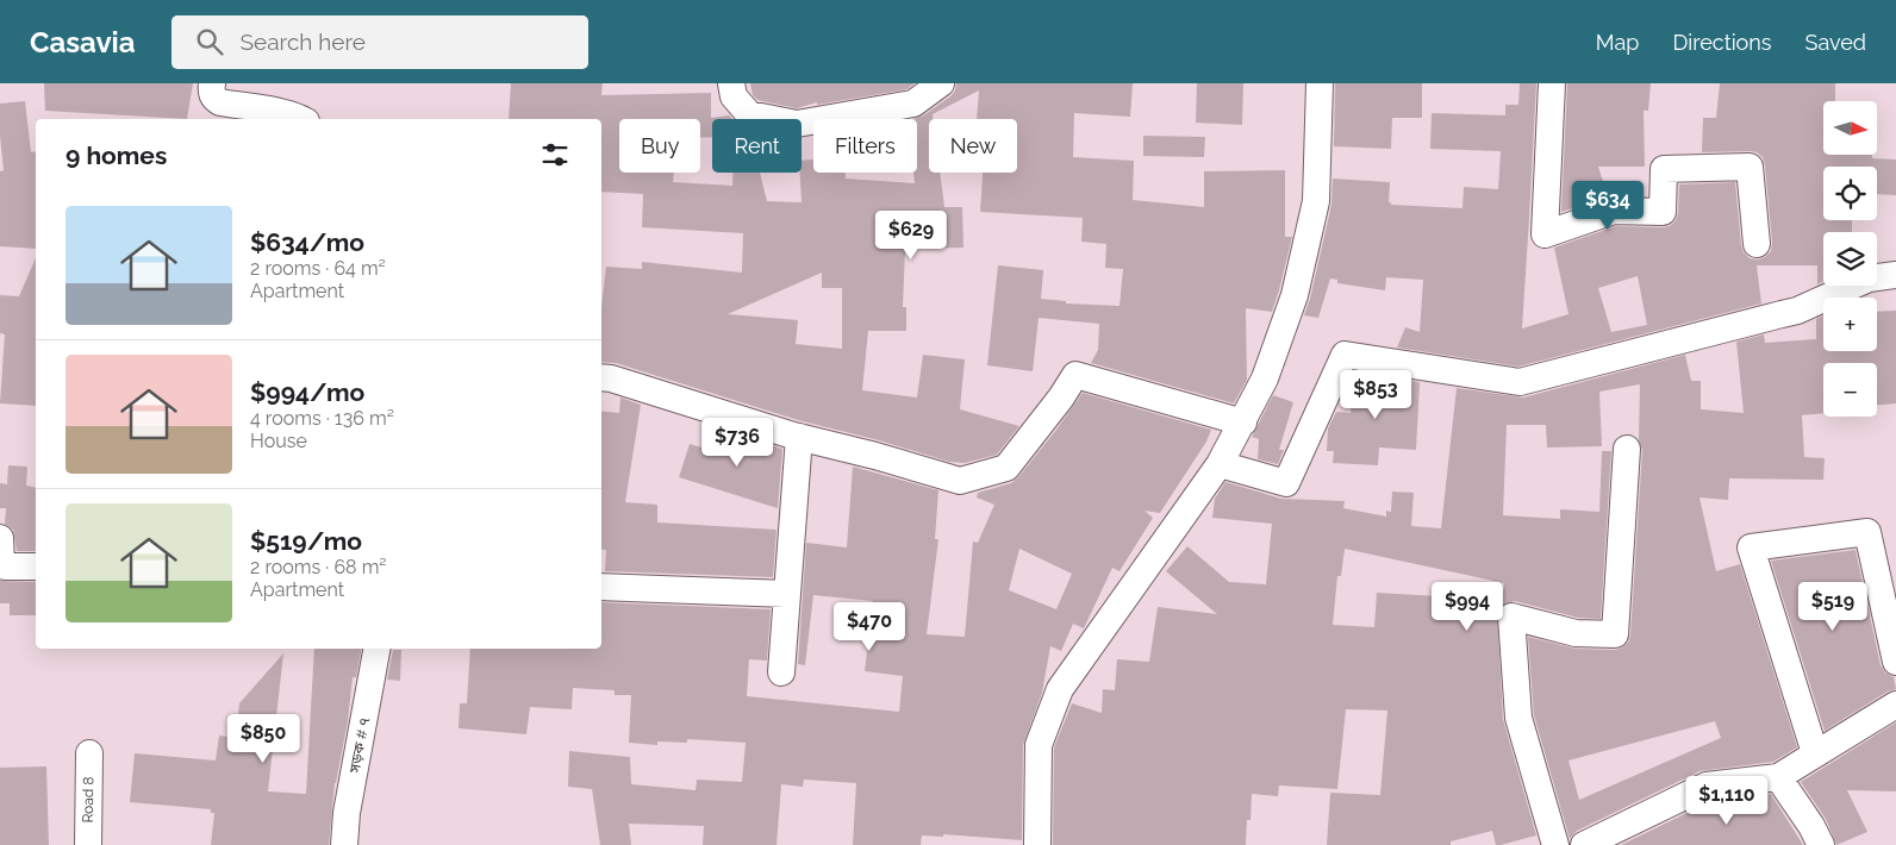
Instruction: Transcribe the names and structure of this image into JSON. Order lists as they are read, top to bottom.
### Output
{
  "streets": {
    "street": ["সড়ক # ৭", "Road 8"]
  },
  "north": "right",
  "page": {
    "header": "Casavia",
    "search": "Search here",
    "nav": ["Map", "Directions", "Saved"],
    "map_buttons": ["+", "−"],
    "chip": [
      "Buy",
      "Rent",
      "Filters",
      "New"
    ],
    "heading": "9 homes",
    "price": [
      "$634",
      "$629",
      "$853",
      "$736",
      "$994",
      "$519",
      "$470",
      "$850",
      "$1,110"
    ],
    "list": [
      {
        "name": "$634/mo",
        "note": "2 rooms · 64 m² · Apartment"
      },
      {
        "name": "$994/mo",
        "note": "4 rooms · 136 m² · House"
      },
      {
        "name": "$519/mo",
        "note": "2 rooms · 68 m² · Apartment"
      }
    ]
  }
}
